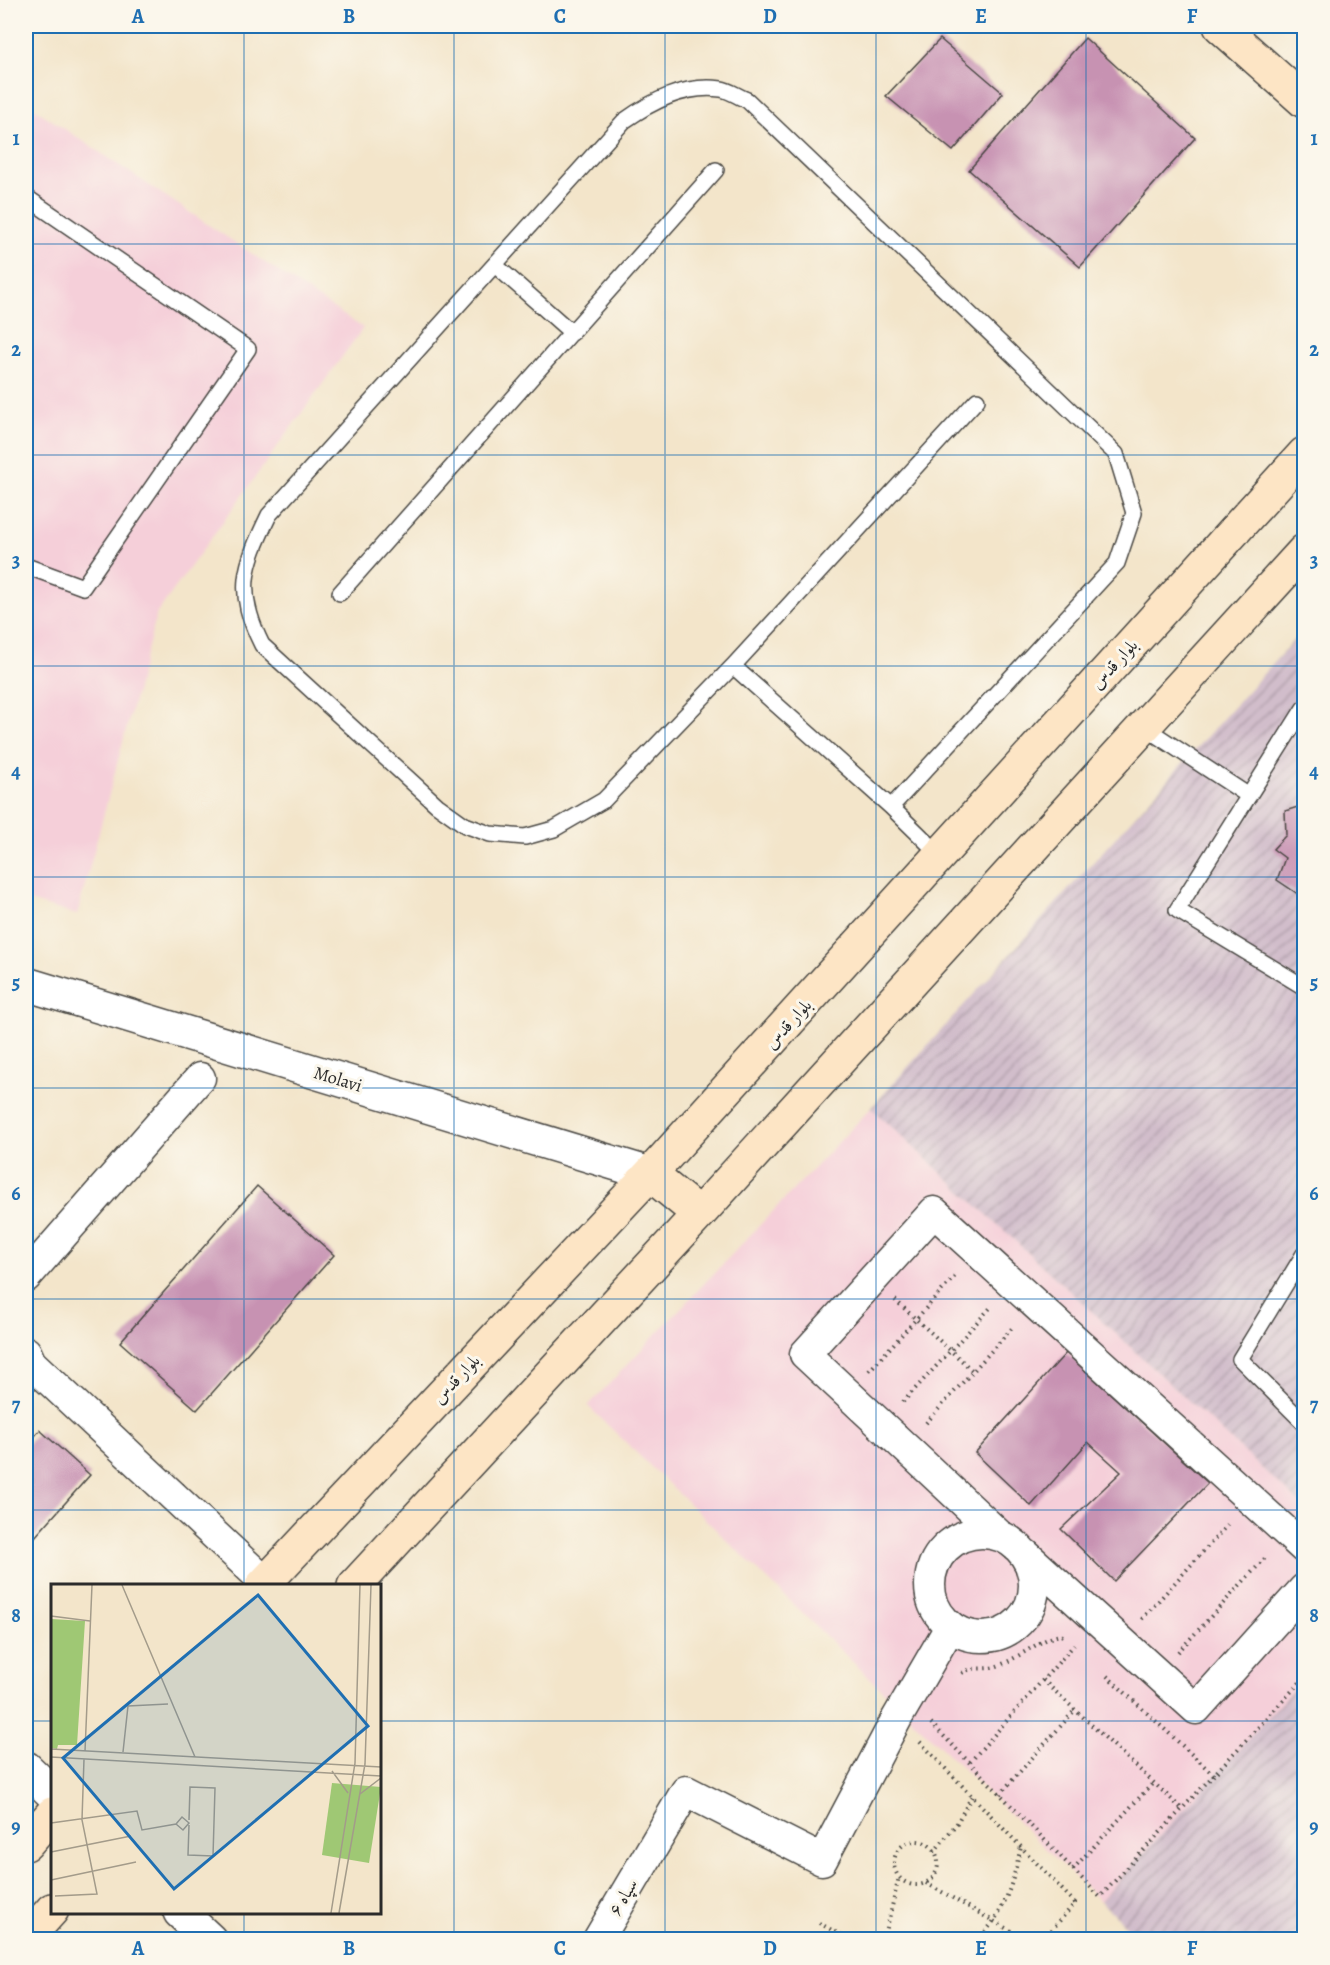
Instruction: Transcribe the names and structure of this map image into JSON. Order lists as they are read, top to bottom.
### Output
{
  "streets": {
    "main road": ["بلوار قدس"],
    "street": ["Molavi", "سپاه ۶"]
  },
  "crossings": [
    ["بلوار قدس", "Molavi"]
  ],
  "grid": {
    "columns": [
      "A",
      "B",
      "C",
      "D",
      "E",
      "F"
    ],
    "rows": [
      "1",
      "2",
      "3",
      "4",
      "5",
      "6",
      "7",
      "8",
      "9"
    ]
  }
}
